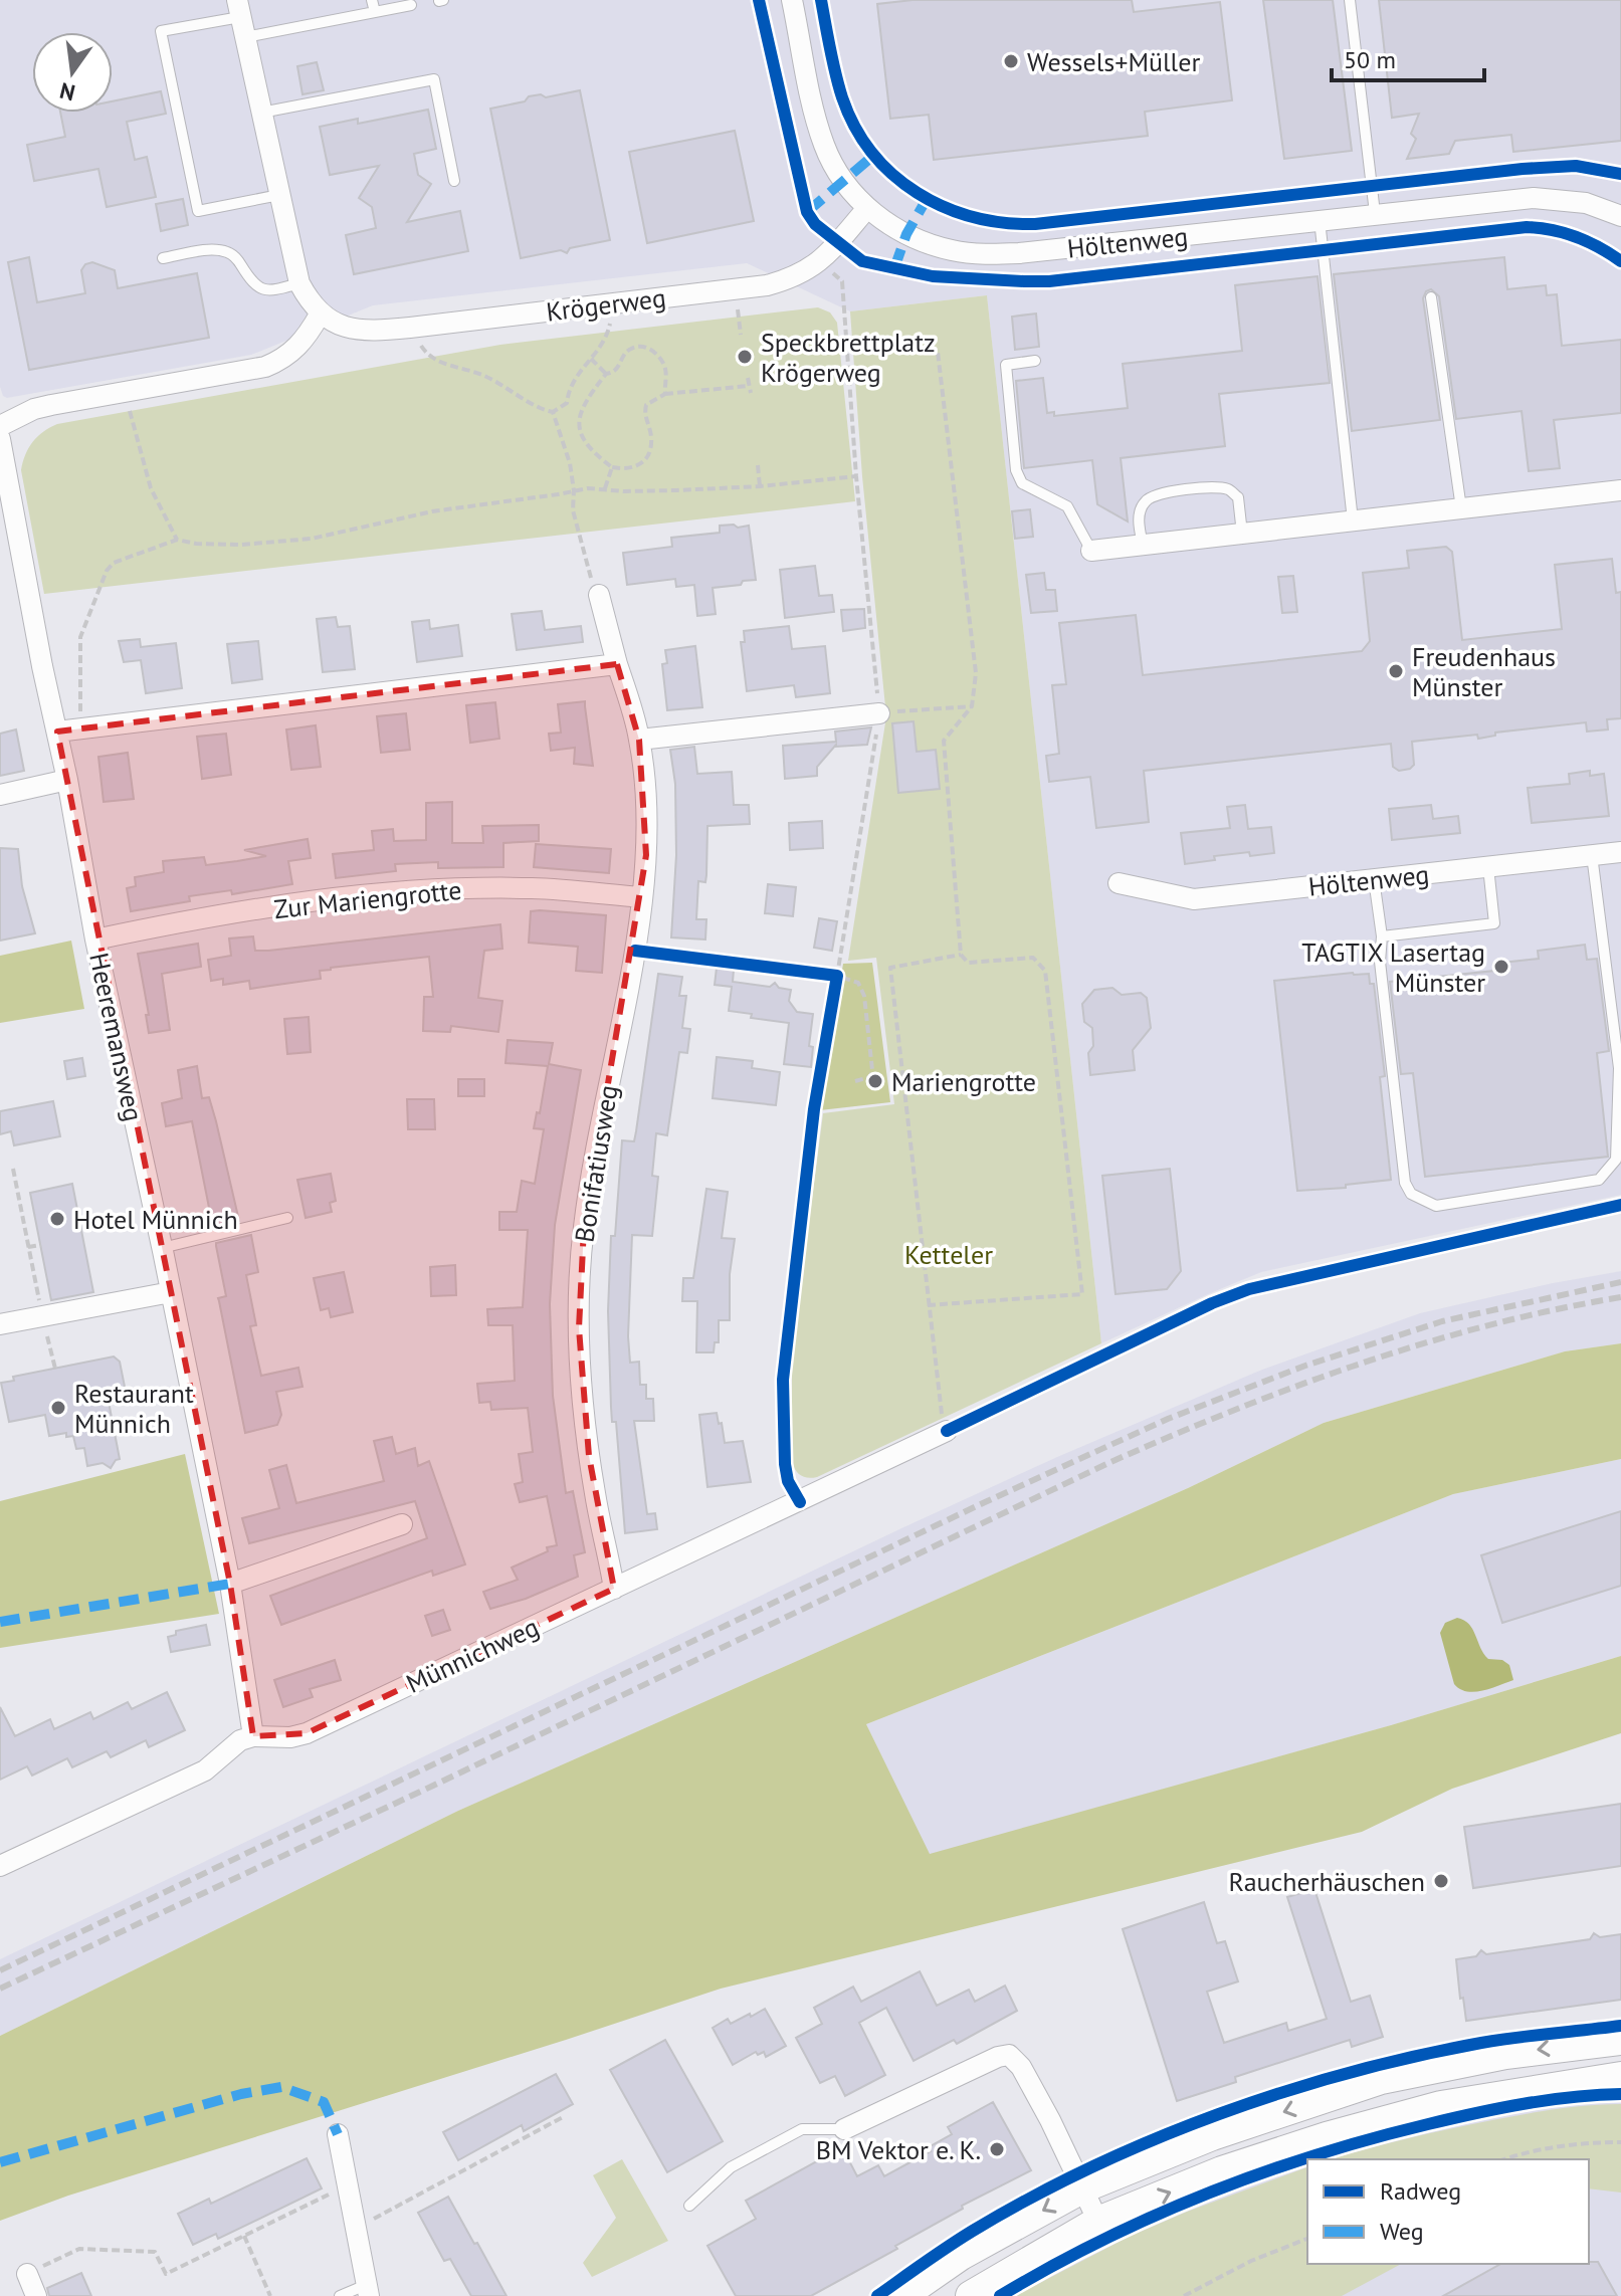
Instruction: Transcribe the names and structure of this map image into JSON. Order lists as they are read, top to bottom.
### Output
{
  "streets": {
    "street": [
      "Höltenweg",
      "Krögerweg",
      "Zur Mariengrotte",
      "Heeremansweg",
      "Bonifatiusweg",
      "Münnichweg"
    ]
  },
  "crossings": [
    ["Höltenweg", "Krögerweg"],
    ["Zur Mariengrotte", "Heeremansweg"],
    ["Zur Mariengrotte", "Bonifatiusweg"],
    ["Heeremansweg", "Münnichweg"],
    ["Bonifatiusweg", "Münnichweg"]
  ],
  "parks": ["Ketteler"],
  "places": [
    "Wessels+Müller",
    "Speckbrettplatz Krögerweg",
    "Freudenhaus Münster",
    "TAGTIX Lasertag Münster",
    "Mariengrotte",
    "Hotel Münnich",
    "Restaurant Münnich",
    "Raucherhäuschen",
    "BM Vektor e. K."
  ],
  "legend": ["Radweg", "Weg"],
  "scale_bar": "50 m",
  "north": "bottom"
}
